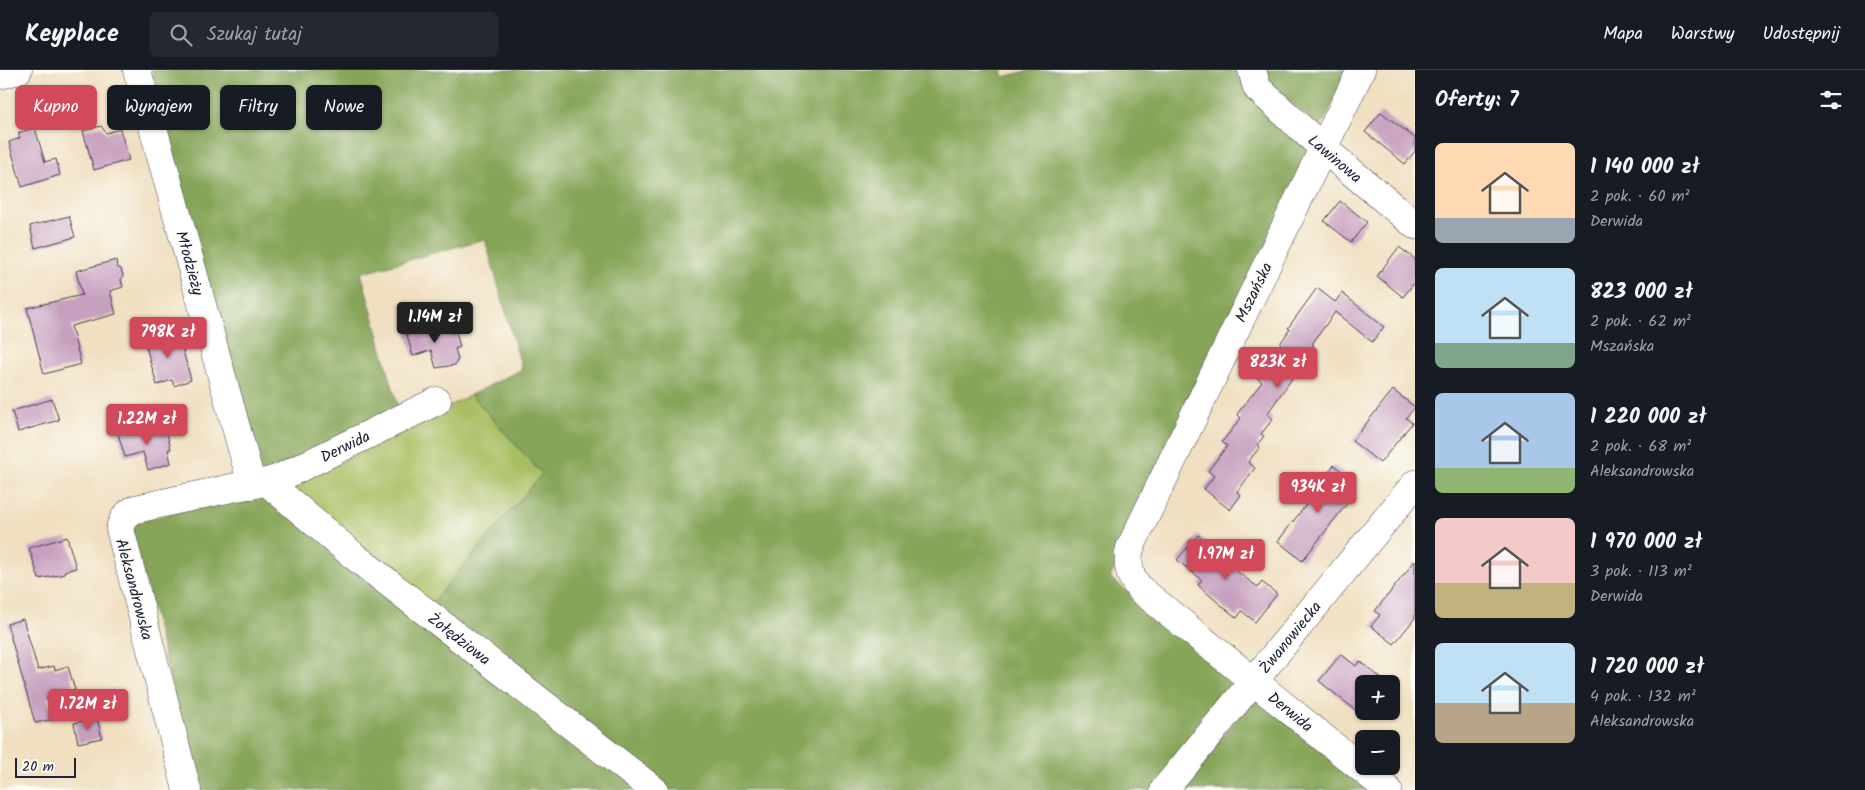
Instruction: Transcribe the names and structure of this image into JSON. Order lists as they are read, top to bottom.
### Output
{
  "streets": {
    "street": [
      "Lawinowa",
      "Młodzieży",
      "Mszańska",
      "Derwida",
      "Aleksandrowska",
      "Żwanowiecka",
      "Żołędziowa"
    ]
  },
  "crossings": [
    ["Lawinowa", "Mszańska"],
    ["Młodzieży", "Derwida"],
    ["Młodzieży", "Aleksandrowska"],
    ["Młodzieży", "Żołędziowa"],
    ["Mszańska", "Derwida"],
    ["Derwida", "Aleksandrowska"],
    ["Derwida", "Żwanowiecka"],
    ["Derwida", "Żołędziowa"],
    ["Aleksandrowska", "Żołędziowa"]
  ],
  "scale_bar": "20 m",
  "page": {
    "header": "Keyplace",
    "search": "Szukaj tutaj",
    "nav": ["Mapa", "Warstwy", "Udostępnij"],
    "heading": "Oferty: 7",
    "chip": [
      "Kupno",
      "Wynajem",
      "Filtry",
      "Nowe"
    ],
    "list": [
      {
        "name": "1 140 000 zł",
        "note": "2 pok. · 60 m² · Derwida"
      },
      {
        "name": "823 000 zł",
        "note": "2 pok. · 62 m² · Mszańska"
      },
      {
        "name": "1 220 000 zł",
        "note": "2 pok. · 68 m² · Aleksandrowska"
      },
      {
        "name": "1 970 000 zł",
        "note": "3 pok. · 113 m² · Derwida"
      },
      {
        "name": "1 720 000 zł",
        "note": "4 pok. · 132 m² · Aleksandrowska"
      }
    ],
    "price": [
      "1.14M zł",
      "798K zł",
      "823K zł",
      "1.22M zł",
      "934K zł",
      "1.97M zł",
      "1.72M zł"
    ],
    "map_buttons": ["+", "−"],
    "scale": "20 m"
  }
}
